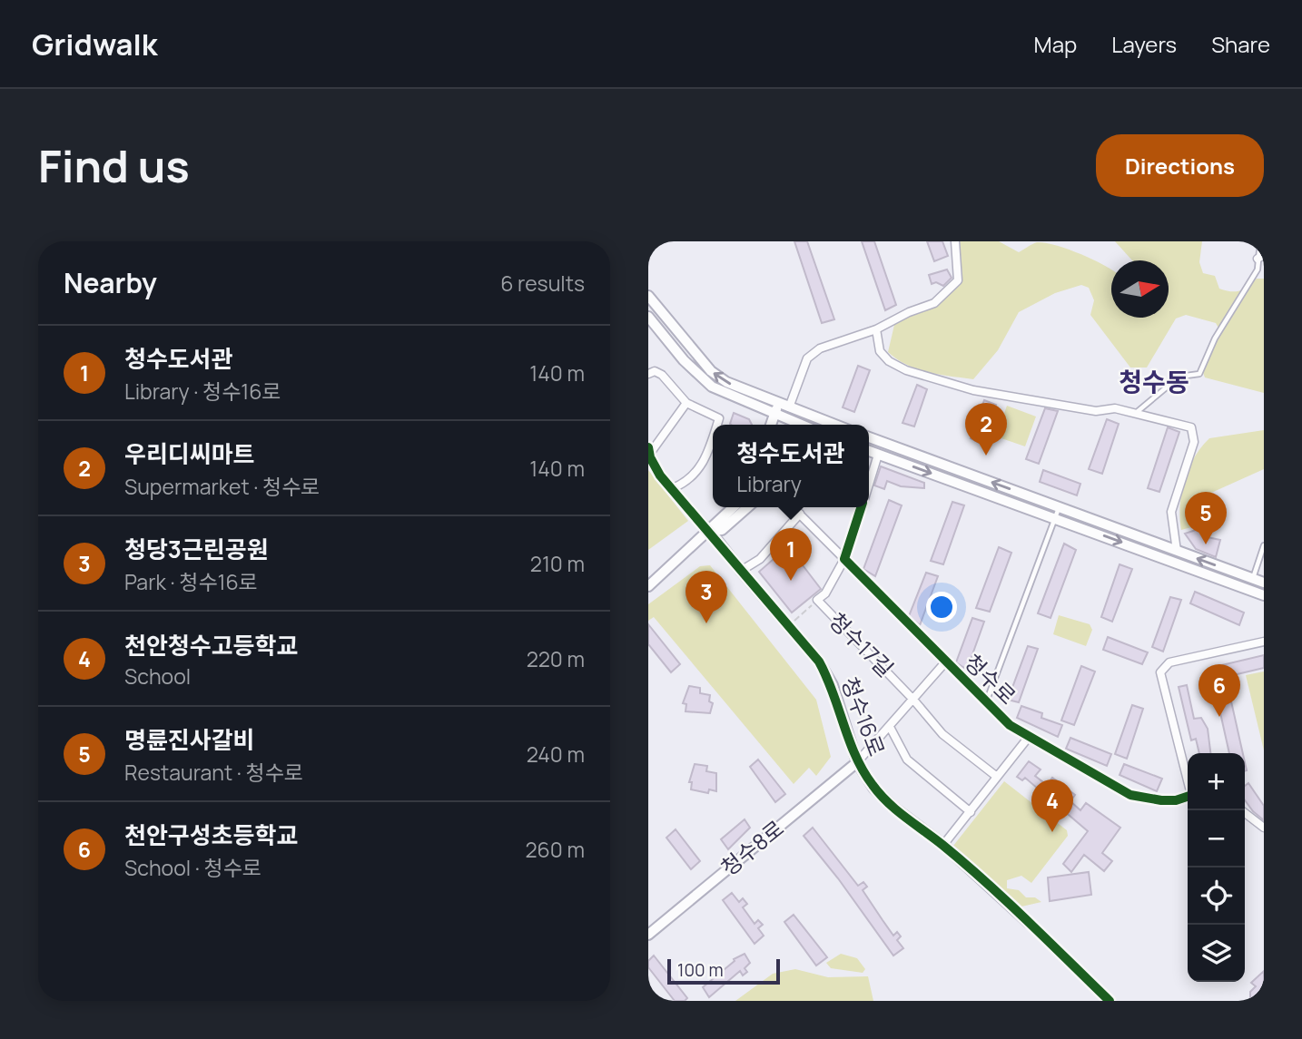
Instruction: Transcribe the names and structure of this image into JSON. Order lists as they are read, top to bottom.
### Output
{
  "streets": {
    "street": [
      "청수17길",
      "청수로",
      "청수16로",
      "청수8로"
    ]
  },
  "crossings": [
    ["청수17길", "청수로"],
    ["청수16로", "청수8로"]
  ],
  "districts": ["청수동"],
  "scale_bar": "100 m",
  "north": "right",
  "page": {
    "header": "Gridwalk",
    "nav": ["Map", "Layers", "Share"],
    "buttons": "Directions",
    "title": "Find us",
    "heading": ["Nearby", "6 results"],
    "list": [
      {
        "mark": "1",
        "name": "청수도서관",
        "note": "Library · 청수16로",
        "value": "140 m"
      },
      {
        "mark": "2",
        "name": "우리디씨마트",
        "note": "Supermarket · 청수로",
        "value": "140 m"
      },
      {
        "mark": "3",
        "name": "청당3근린공원",
        "note": "Park · 청수16로",
        "value": "210 m"
      },
      {
        "mark": "4",
        "name": "천안청수고등학교",
        "note": "School",
        "value": "220 m"
      },
      {
        "mark": "5",
        "name": "명륜진사갈비",
        "note": "Restaurant · 청수로",
        "value": "240 m"
      },
      {
        "mark": "6",
        "name": "천안구성초등학교",
        "note": "School · 청수로",
        "value": "260 m"
      }
    ],
    "pins": [
      "2",
      "5",
      "1",
      "3",
      "6",
      "4"
    ],
    "popup": ["청수도서관", "Library"],
    "map_buttons": ["+", "−"],
    "scale": "100 m"
  }
}
